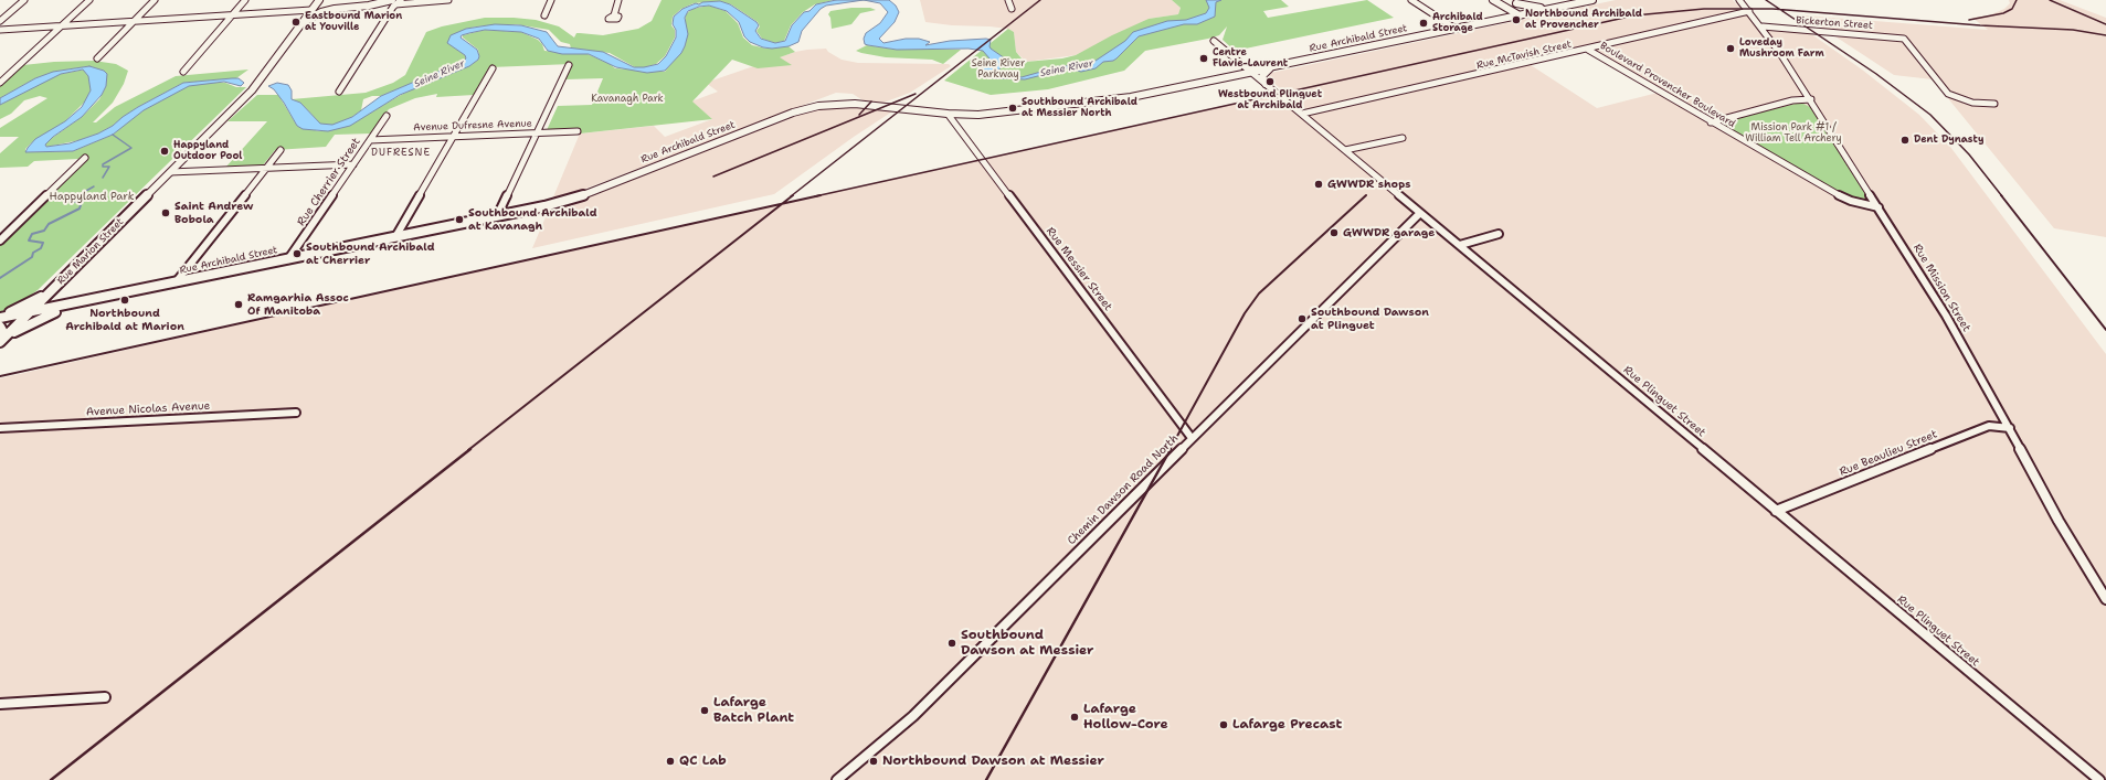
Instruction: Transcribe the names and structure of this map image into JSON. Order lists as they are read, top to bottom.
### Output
{
  "streets": {
    "main road": ["Rue Archibald Street", "Rue Marion Street"],
    "street": [
      "Bickerton Street",
      "Rue McTavish Street",
      "Boulevard Provencher Boulevard",
      "Avenue Dufresne Avenue",
      "Rue Cherrier Street",
      "Rue Messier Street",
      "Rue Mission Street",
      "Rue Plinguet Street",
      "Avenue Nicolas Avenue",
      "Rue Beaulieu Street",
      "Chemin Dawson Road North"
    ]
  },
  "crossings": [
    ["Bickerton Street", "Rue Mission Street"],
    ["Rue Archibald Street", "Rue Cherrier Street"],
    ["Rue Archibald Street", "Rue Marion Street"],
    ["Rue Archibald Street", "Rue Messier Street"],
    ["Rue Archibald Street", "Rue Plinguet Street"],
    ["Rue McTavish Street", "Boulevard Provencher Boulevard"],
    ["Rue McTavish Street", "Rue Mission Street"],
    ["Rue McTavish Street", "Rue Plinguet Street"],
    ["Boulevard Provencher Boulevard", "Rue Mission Street"],
    ["Avenue Dufresne Avenue", "Rue Cherrier Street"],
    ["Rue Messier Street", "Chemin Dawson Road North"],
    ["Rue Mission Street", "Rue Beaulieu Street"],
    ["Rue Plinguet Street", "Rue Beaulieu Street"],
    ["Rue Plinguet Street", "Chemin Dawson Road North"]
  ],
  "districts": ["DUFRESNE"],
  "water": ["Seine River"],
  "parks": [
    "Seine River Parkway",
    "Kavanagh Park",
    "Mission Park #1 / William Tell Archery",
    "Happyland Park"
  ],
  "places": [
    "Northbound Archibald at Provencher",
    "Eastbound Marion at Youville",
    "Archibald Storage",
    "Loveday Mushroom Farm",
    "Centre Flavie-Laurent",
    "Westbound Plinguet at Archibald",
    "Southbound Archibald at Messier North",
    "Dent Dynasty",
    "Happyland Outdoor Pool",
    "GWWDR shops",
    "Saint Andrew Bobola",
    "Southbound Archibald at Kavanagh",
    "GWWDR garage",
    "Southbound Archibald at Cherrier",
    "Northbound Archibald at Marion",
    "Ramgarhia Assoc Of Manitoba",
    "Southbound Dawson at Plinguet",
    "Southbound Dawson at Messier",
    "Lafarge Batch Plant",
    "Lafarge Hollow-Core",
    "Lafarge Precast",
    "QC Lab",
    "Northbound Dawson at Messier"
  ]
}
